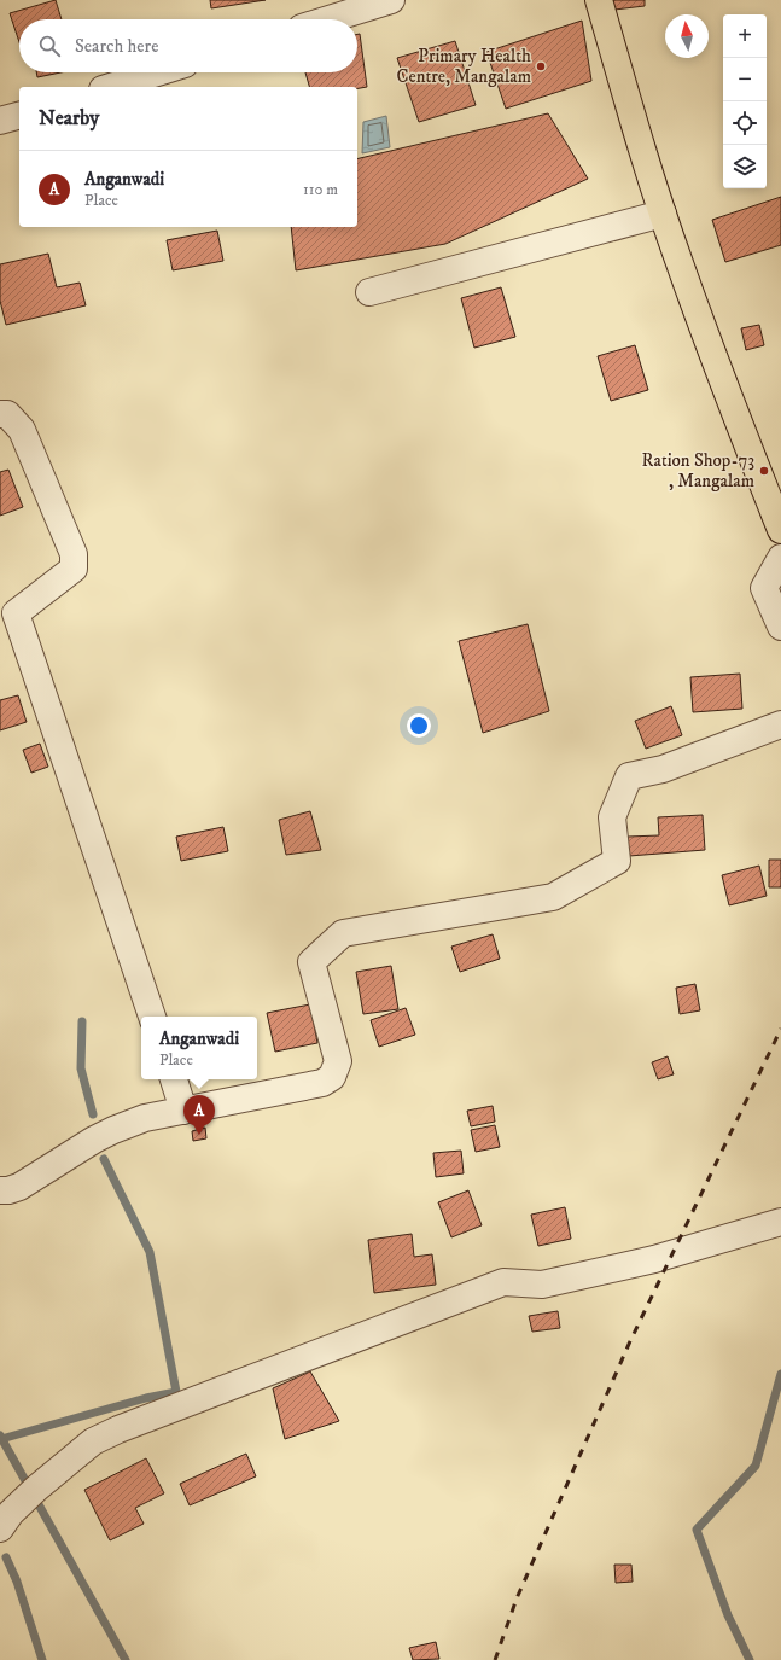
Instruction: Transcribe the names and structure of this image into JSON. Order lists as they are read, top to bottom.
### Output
{
  "places": ["Primary Health Centre, Mangalam", "Ration Shop-73 , Mangalam"],
  "north": "top",
  "page": {
    "map_buttons": ["+", "−"],
    "search": "Search here",
    "heading": "Nearby",
    "list": [
      {
        "mark": "A",
        "name": "Anganwadi",
        "note": "Place",
        "value": "110 m"
      }
    ],
    "popup": ["Anganwadi", "Place"],
    "pins": "A"
  }
}
